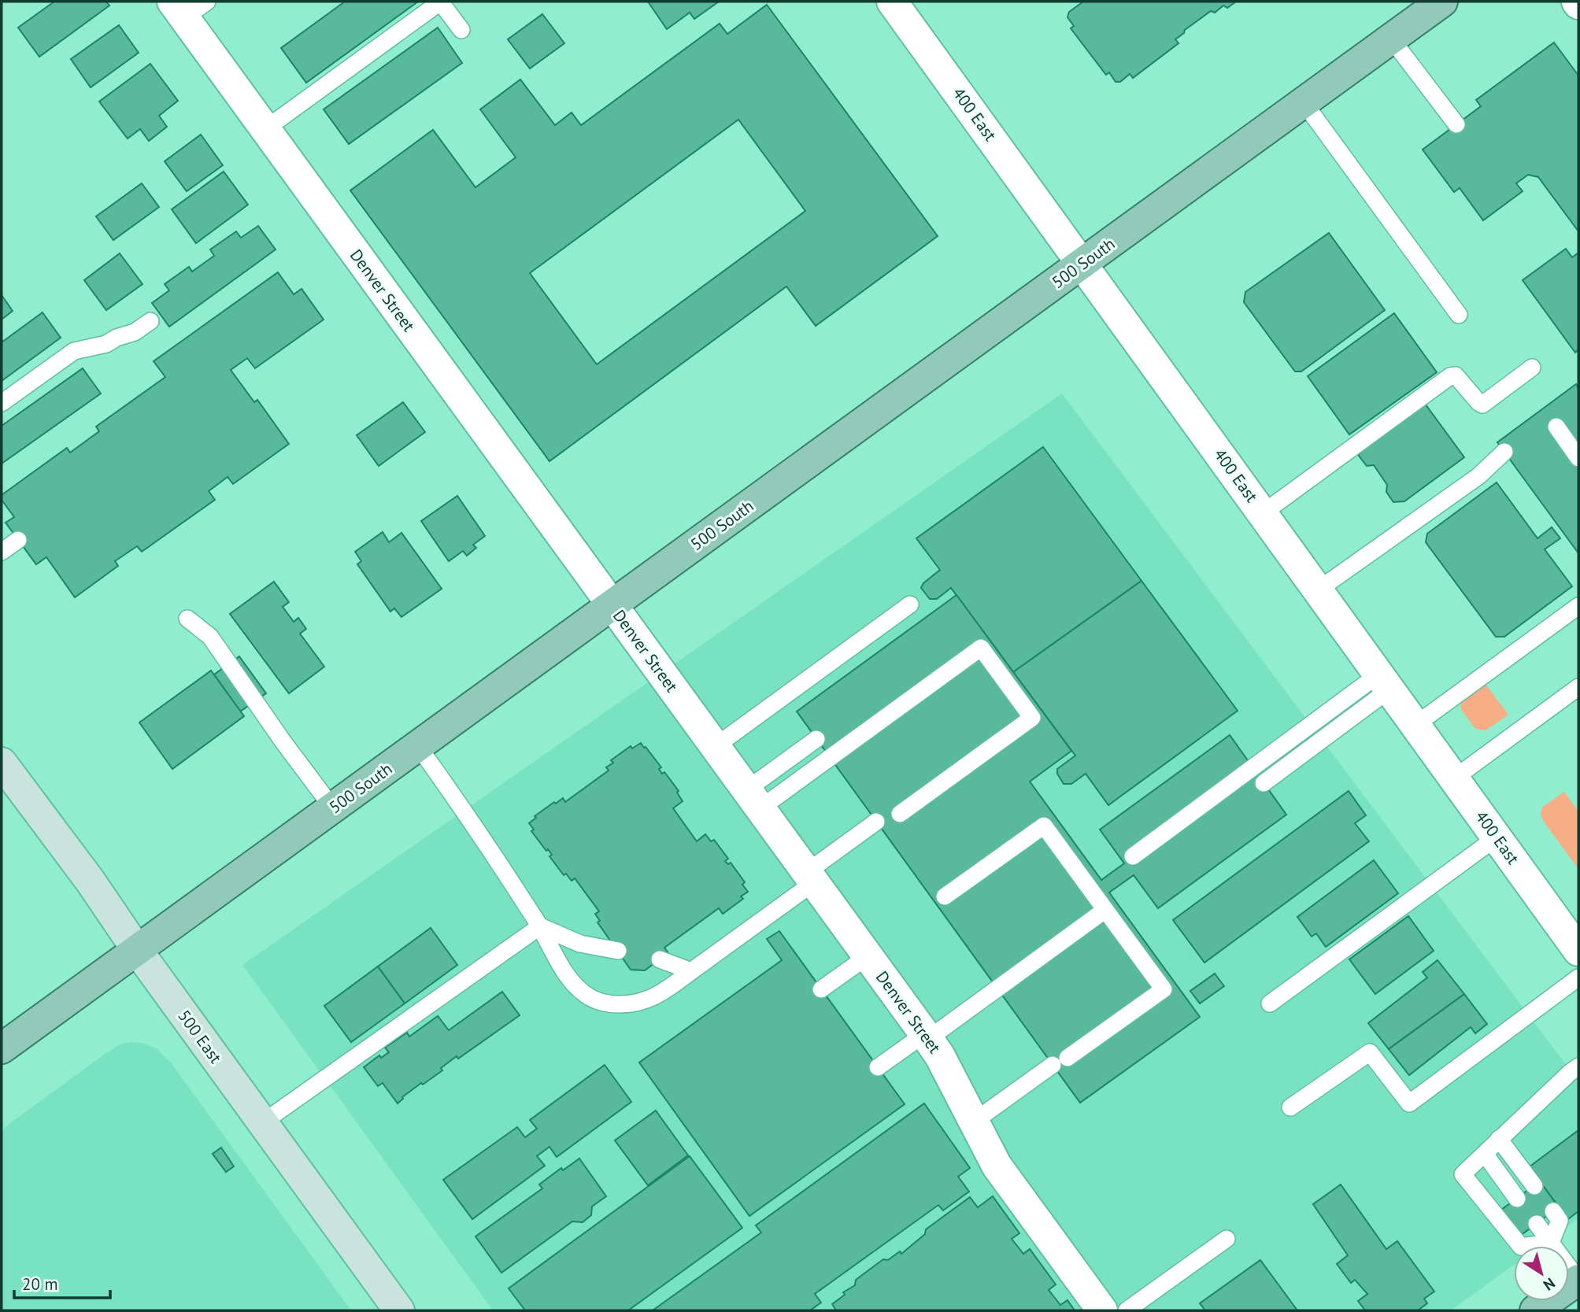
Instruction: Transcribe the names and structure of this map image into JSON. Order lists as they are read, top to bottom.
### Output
{
  "streets": {
    "main road": ["500 South"],
    "street": ["400 East", "Denver Street", "500 East"]
  },
  "crossings": [
    ["400 East", "500 South"],
    ["500 South", "Denver Street"],
    ["500 South", "500 East"]
  ],
  "scale_bar": "20 m",
  "north": "bottom right"
}
